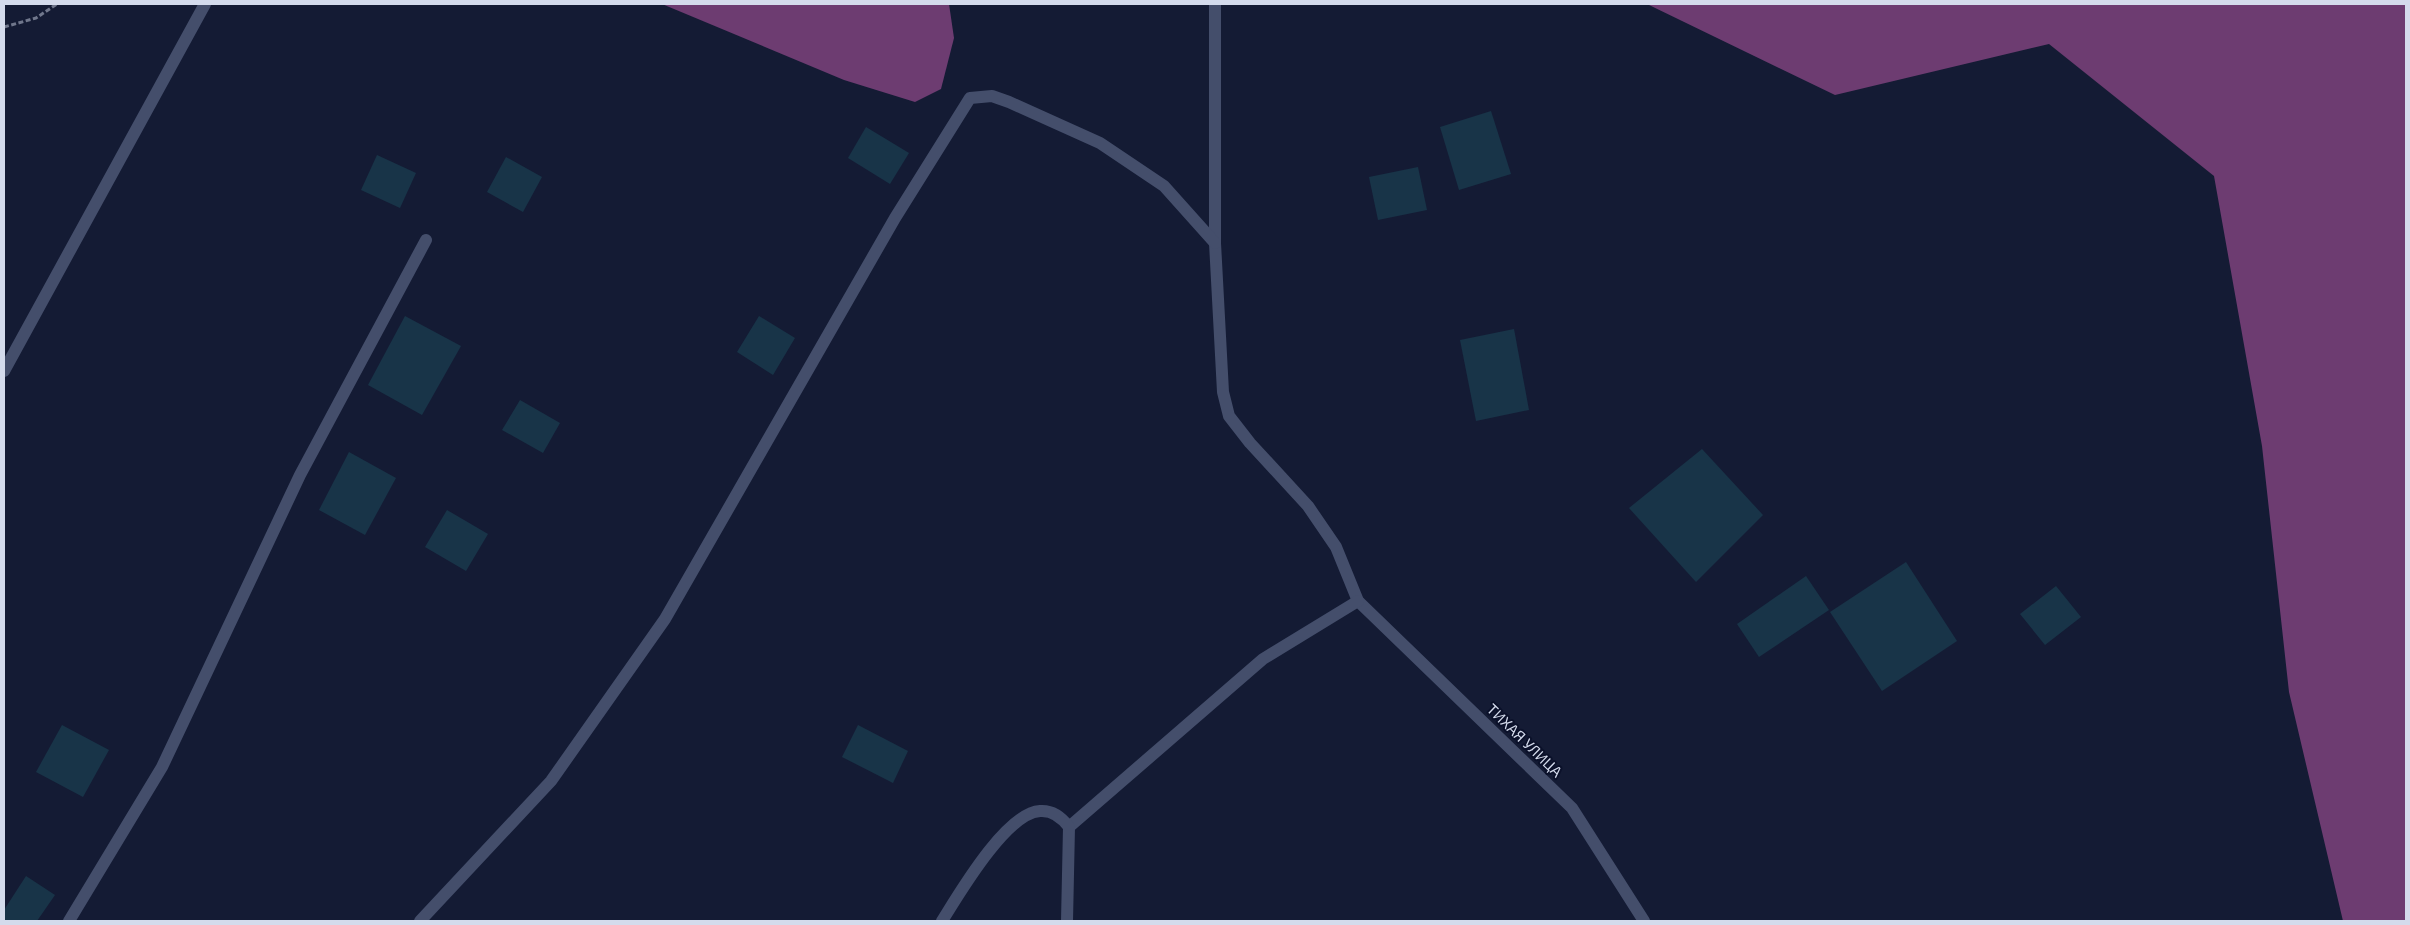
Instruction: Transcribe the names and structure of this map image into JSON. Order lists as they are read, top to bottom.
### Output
{
  "streets": {
    "street": ["ТИХАЯ УЛИЦА"]
  }
}
